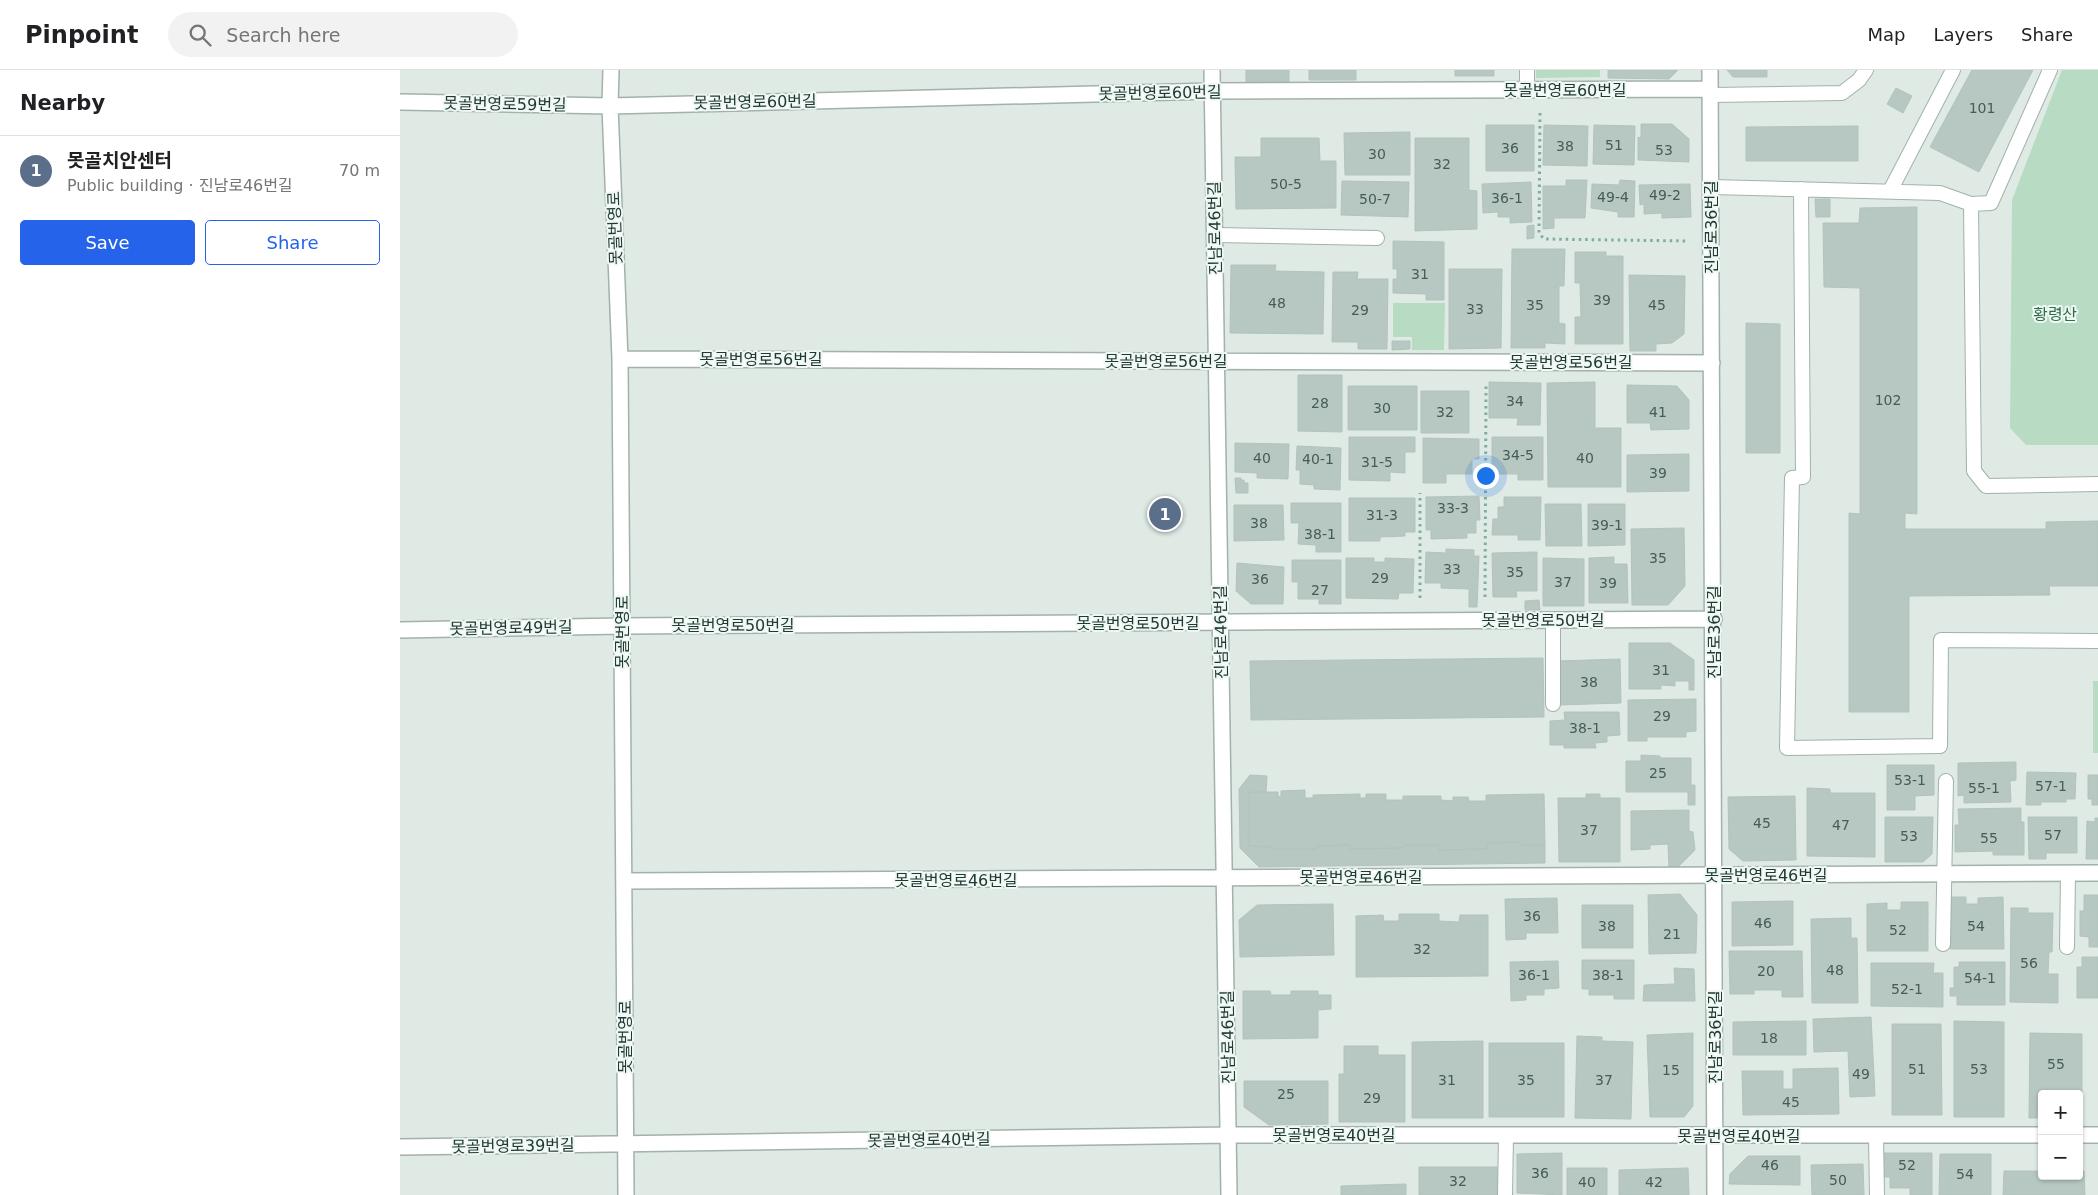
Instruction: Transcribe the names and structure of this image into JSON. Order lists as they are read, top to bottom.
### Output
{
  "streets": {
    "street": [
      "못골번영로60번길",
      "못골번영로59번길",
      "진남로36번길",
      "못골번영로",
      "진남로46번길",
      "못골번영로56번길",
      "못골번영로50번길",
      "못골번영로49번길",
      "못골번영로46번길",
      "못골번영로40번길",
      "못골번영로39번길"
    ]
  },
  "crossings": [
    ["못골번영로60번길", "못골번영로59번길"],
    ["못골번영로60번길", "진남로36번길"],
    ["못골번영로60번길", "못골번영로"],
    ["못골번영로60번길", "진남로46번길"],
    ["못골번영로59번길", "못골번영로"],
    ["진남로36번길", "못골번영로56번길"],
    ["진남로36번길", "못골번영로50번길"],
    ["진남로36번길", "못골번영로46번길"],
    ["진남로36번길", "못골번영로40번길"],
    ["못골번영로", "못골번영로56번길"],
    ["못골번영로", "못골번영로50번길"],
    ["못골번영로", "못골번영로49번길"],
    ["못골번영로", "못골번영로46번길"],
    ["못골번영로", "못골번영로40번길"],
    ["못골번영로", "못골번영로39번길"],
    ["진남로46번길", "못골번영로56번길"],
    ["진남로46번길", "못골번영로50번길"],
    ["진남로46번길", "못골번영로46번길"],
    ["진남로46번길", "못골번영로40번길"],
    ["못골번영로50번길", "못골번영로49번길"],
    ["못골번영로40번길", "못골번영로39번길"]
  ],
  "parks": ["황령산"],
  "house_numbers": [
    "101",
    "51",
    "38",
    "36",
    "53",
    "30",
    "32",
    "50-5",
    "49-2",
    "49-4",
    "36-1",
    "50-7",
    "31",
    "39",
    "48",
    "35",
    "45",
    "33",
    "29",
    "102",
    "34",
    "28",
    "30",
    "32",
    "41",
    "34-5",
    "40",
    "40",
    "40-1",
    "31-5",
    "39",
    "33-3",
    "31-3",
    "38",
    "39-1",
    "38-1",
    "35",
    "33",
    "35",
    "29",
    "36",
    "37",
    "39",
    "27",
    "31",
    "38",
    "29",
    "38-1",
    "25",
    "53-1",
    "57-1",
    "55-1",
    "45",
    "47",
    "37",
    "57",
    "53",
    "55",
    "36",
    "46",
    "38",
    "54",
    "52",
    "21",
    "32",
    "56",
    "48",
    "20",
    "36-1",
    "38-1",
    "54-1",
    "52-1",
    "18",
    "55",
    "51",
    "53",
    "15",
    "49",
    "31",
    "35",
    "37",
    "25",
    "29",
    "45",
    "46",
    "52",
    "36",
    "54",
    "50",
    "32",
    "40",
    "42"
  ],
  "page": {
    "header": "Pinpoint",
    "search": "Search here",
    "nav": ["Map", "Layers", "Share"],
    "heading": "Nearby",
    "list": [
      {
        "mark": "1",
        "name": "못골치안센터",
        "note": "Public building · 진남로46번길",
        "value": "70 m"
      }
    ],
    "buttons": ["Save", "Share"],
    "pins": "1",
    "map_buttons": ["+", "−"]
  }
}
